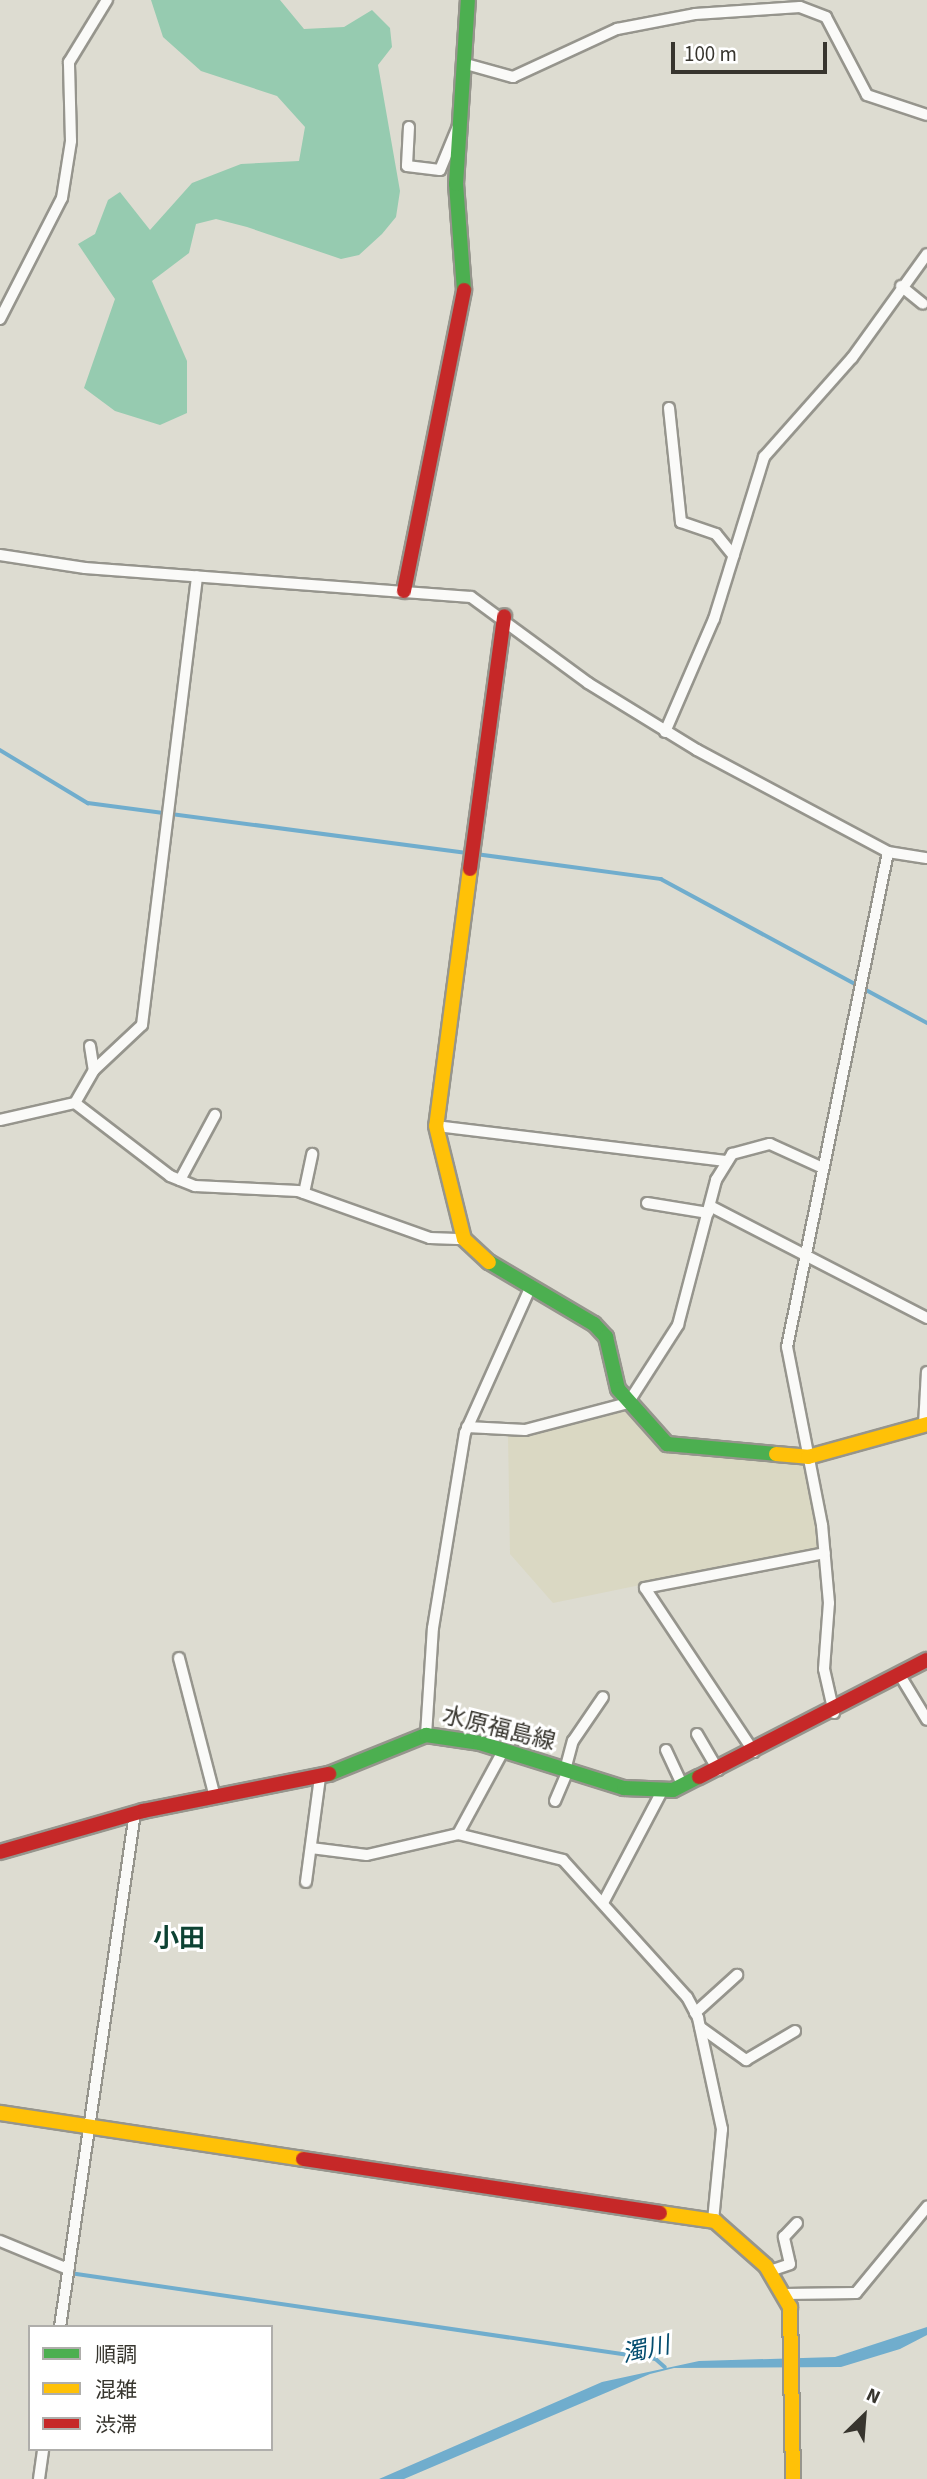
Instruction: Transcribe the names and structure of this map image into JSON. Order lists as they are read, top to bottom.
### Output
{
  "streets": {
    "street": ["水原福島線"]
  },
  "districts": ["小田"],
  "water": ["濁川"],
  "legend": ["順調", "混雑", "渋滞"],
  "scale_bar": "100 m",
  "north": "top right"
}
